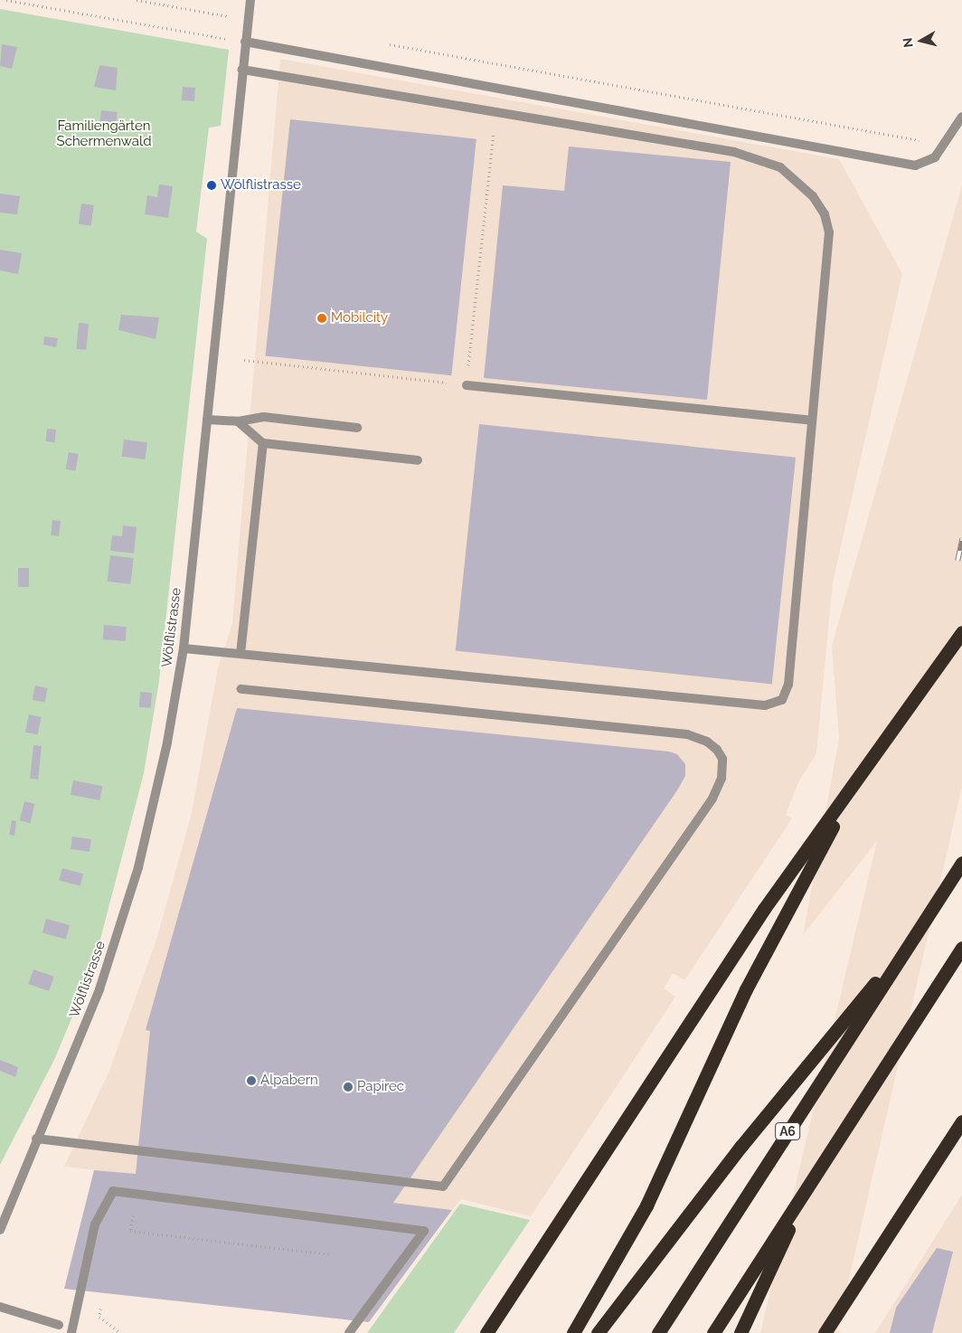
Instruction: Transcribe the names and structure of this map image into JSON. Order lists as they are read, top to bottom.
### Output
{
  "streets": {
    "highway": ["A6"],
    "lane": ["Wölflistrasse"]
  },
  "parks": ["Familiengärten Schermenwald"],
  "places": [
    "Wölflistrasse",
    "Mobilcity",
    "Alpabern",
    "Papirec"
  ],
  "north": "left"
}
